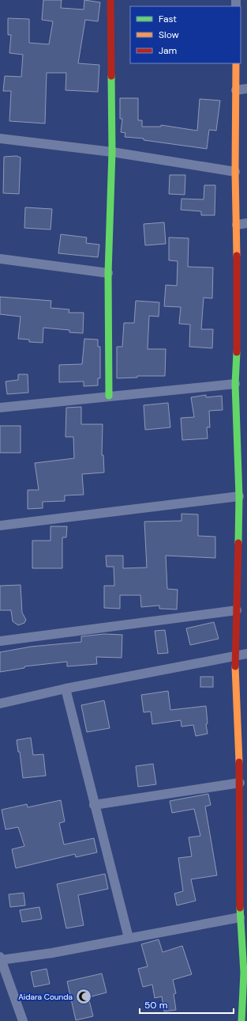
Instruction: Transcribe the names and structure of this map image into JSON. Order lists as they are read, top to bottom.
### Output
{
  "places": {
    "mosque": ["Aidara Counda"]
  },
  "legend": ["Fast", "Slow", "Jam"],
  "scale_bar": "50 m"
}
